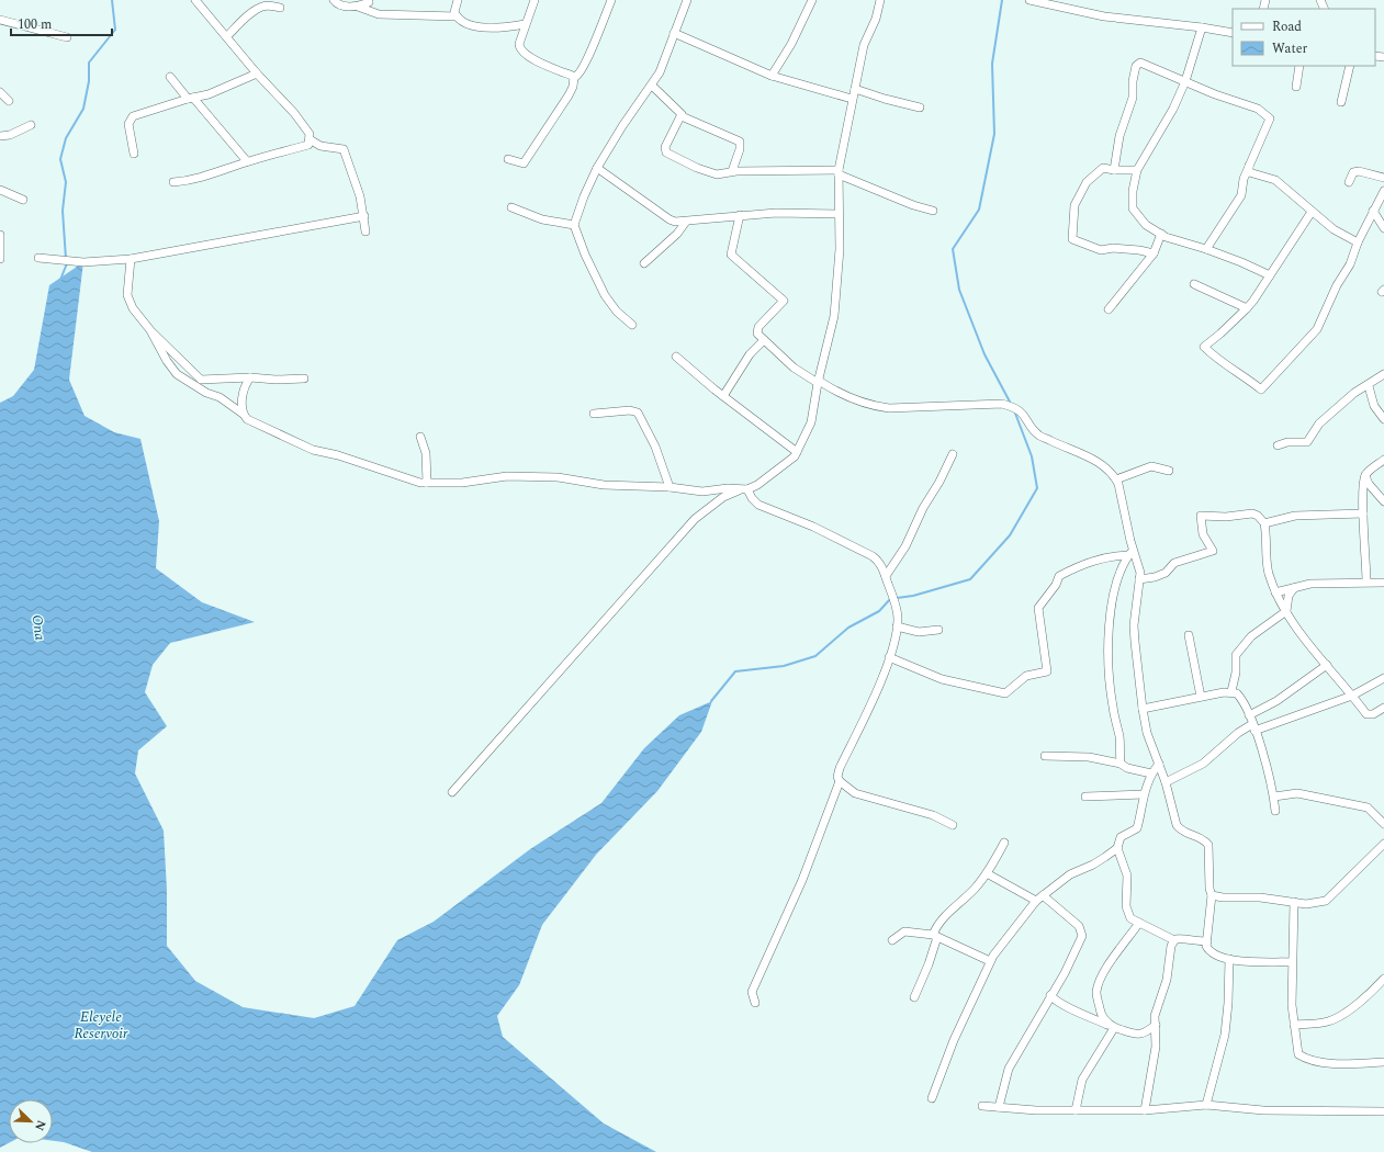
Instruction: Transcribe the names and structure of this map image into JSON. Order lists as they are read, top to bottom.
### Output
{
  "water": ["Ona", "Eleyele Reservoir"],
  "legend": ["Road", "Water"],
  "scale_bar": "100 m",
  "north": "bottom right"
}
